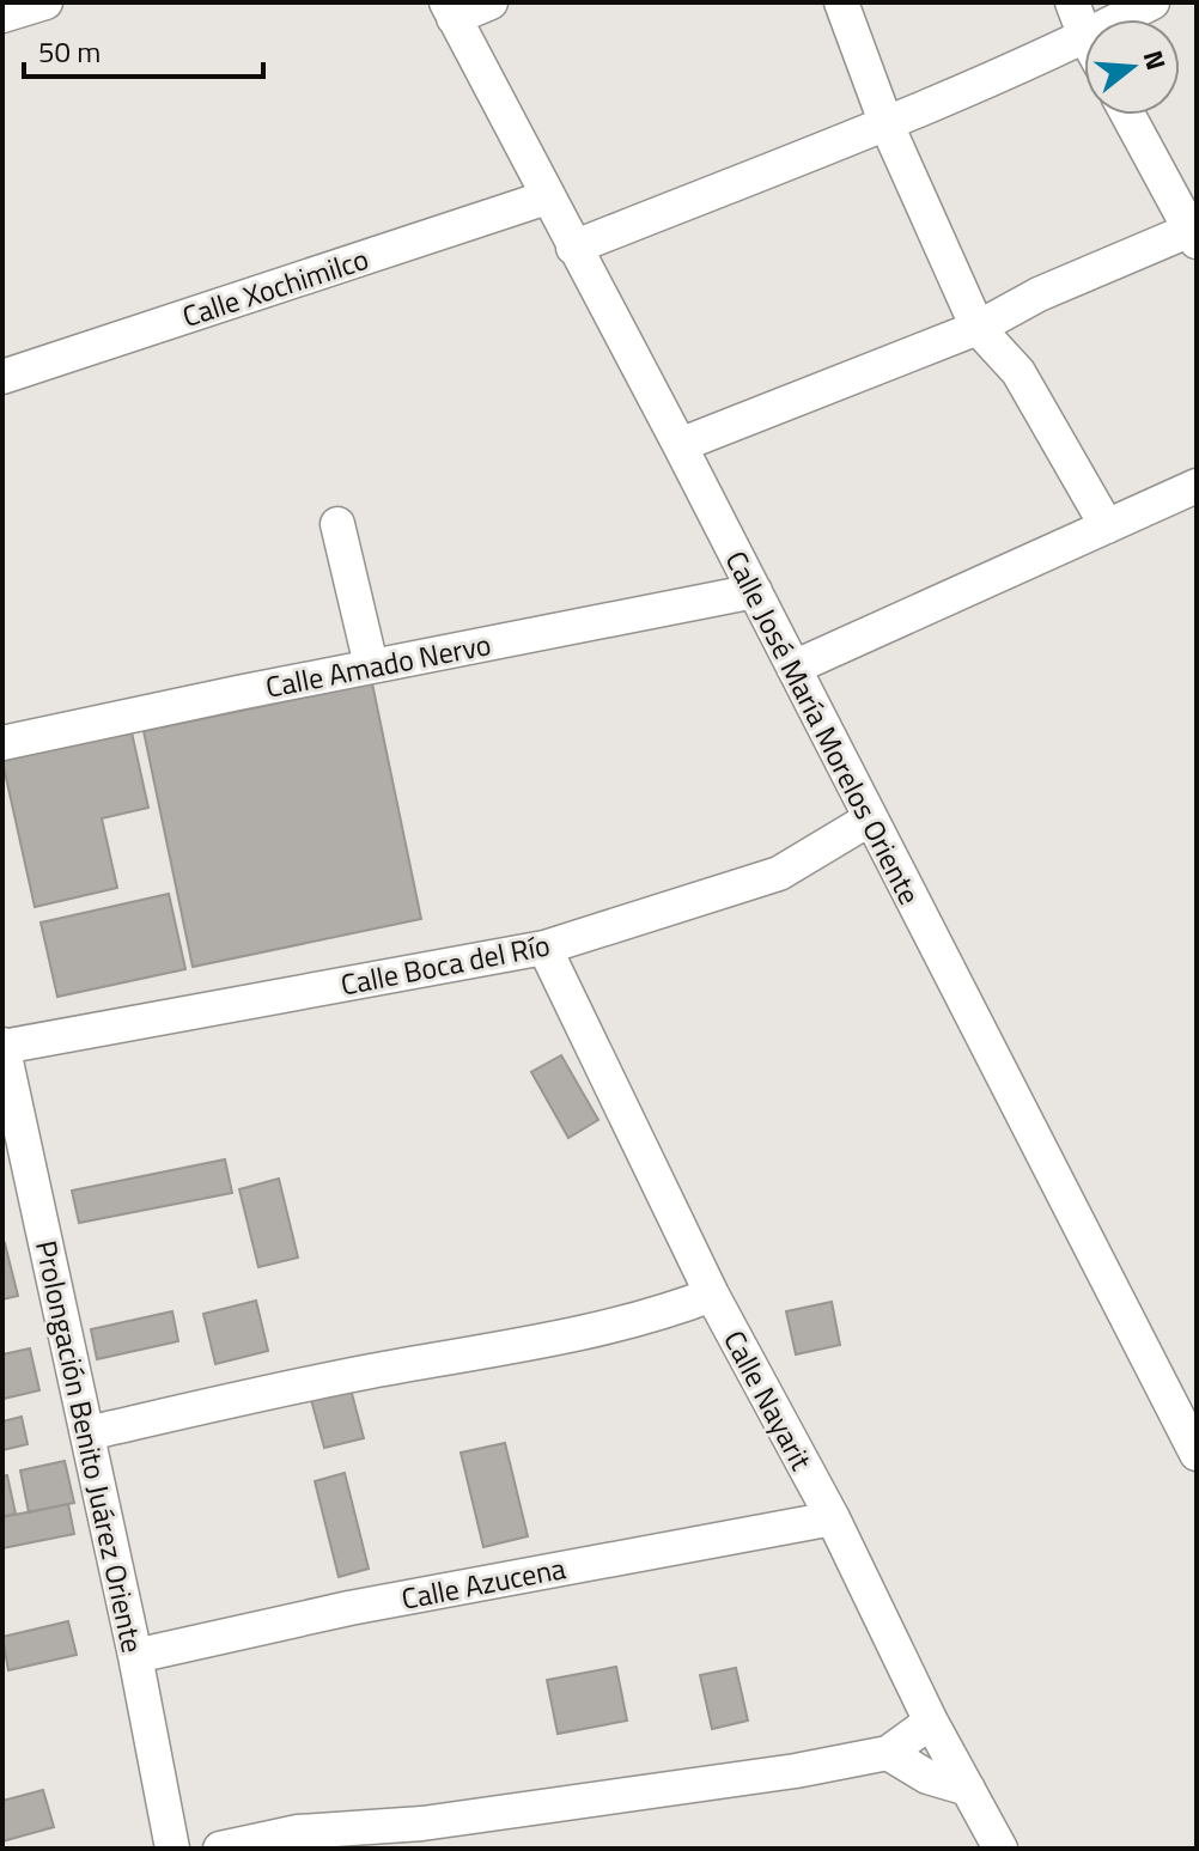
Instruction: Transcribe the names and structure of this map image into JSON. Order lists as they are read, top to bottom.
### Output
{
  "streets": {
    "street": [
      "Calle Xochimilco",
      "Calle Amado Nervo",
      "Calle José María Morelos Oriente",
      "Calle Boca del Río",
      "Calle Nayarit",
      "Prolongación Benito Juárez Oriente",
      "Calle Azucena"
    ]
  },
  "crossings": [
    ["Calle Xochimilco", "Calle José María Morelos Oriente"],
    ["Calle Amado Nervo", "Calle José María Morelos Oriente"],
    ["Calle José María Morelos Oriente", "Calle Boca del Río"],
    ["Calle Boca del Río", "Calle Nayarit"],
    ["Calle Boca del Río", "Prolongación Benito Juárez Oriente"],
    ["Calle Nayarit", "Calle Azucena"],
    ["Prolongación Benito Juárez Oriente", "Calle Azucena"]
  ],
  "scale_bar": "50 m",
  "north": "right"
}
